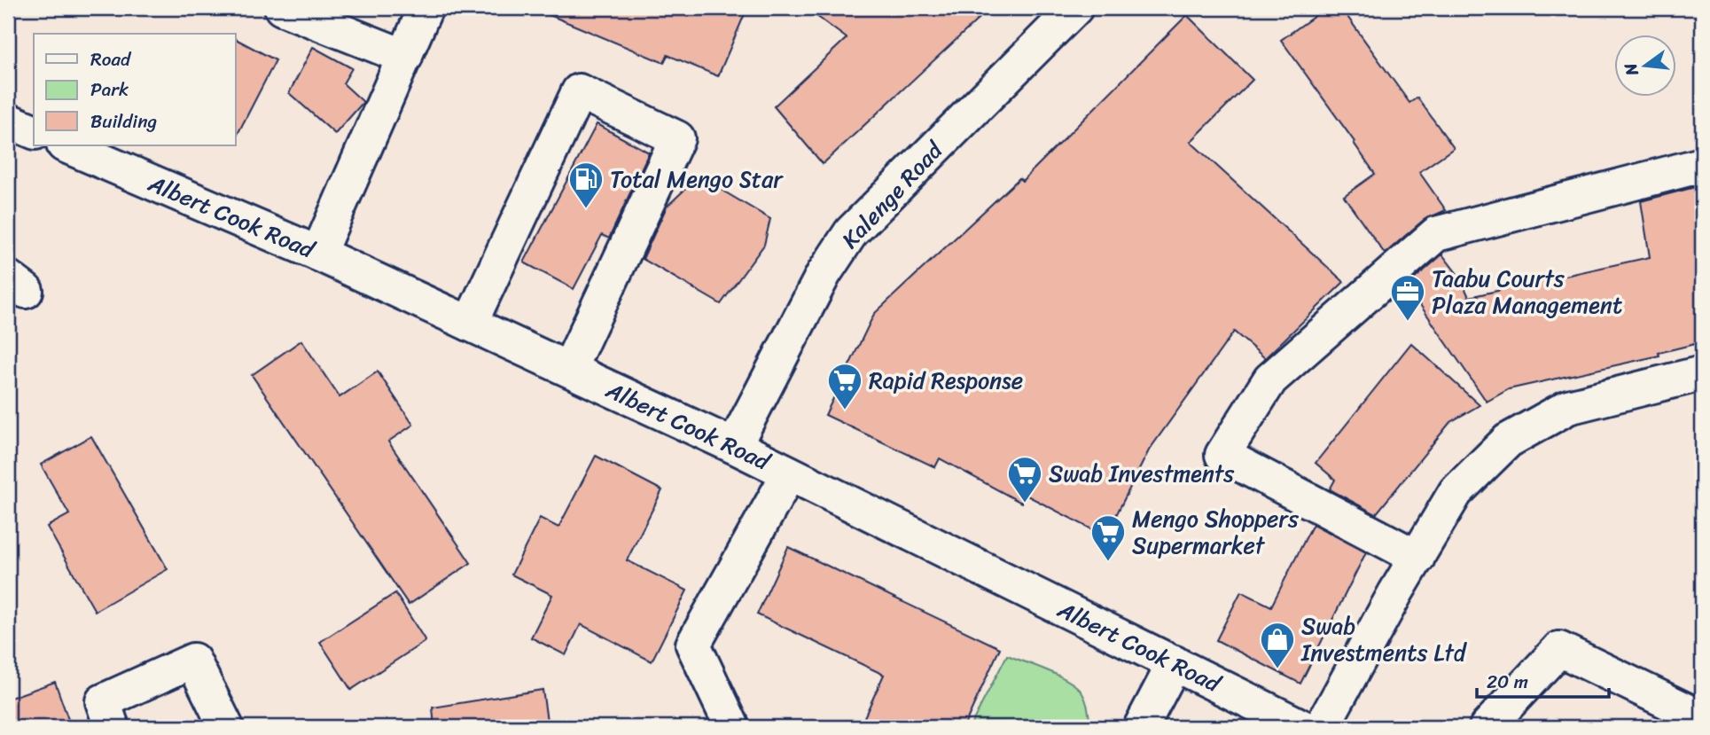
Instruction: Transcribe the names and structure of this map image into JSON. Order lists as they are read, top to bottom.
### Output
{
  "streets": {
    "main road": ["Kalenge Road", "Albert Cook Road"]
  },
  "crossings": [
    ["Kalenge Road", "Albert Cook Road"]
  ],
  "places": {
    "fuel station": ["Total Mengo Star"],
    "office": ["Taabu Courts Plaza Management"],
    "supermarket": ["Rapid Response", "Swab Investments", "Mengo Shoppers Supermarket"],
    "shop": ["Swab Investments Ltd"]
  },
  "legend": ["Road", "Park", "Building"],
  "scale_bar": "20 m",
  "north": "left"
}
